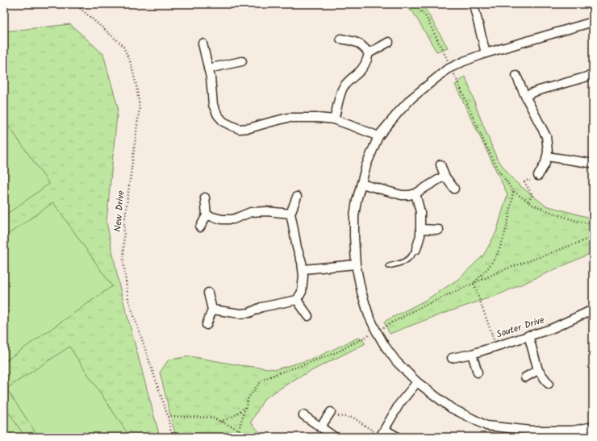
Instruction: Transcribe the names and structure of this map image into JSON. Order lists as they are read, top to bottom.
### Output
{
  "streets": {
    "street": ["Souter Drive"],
    "path": ["New Drive"]
  }
}
